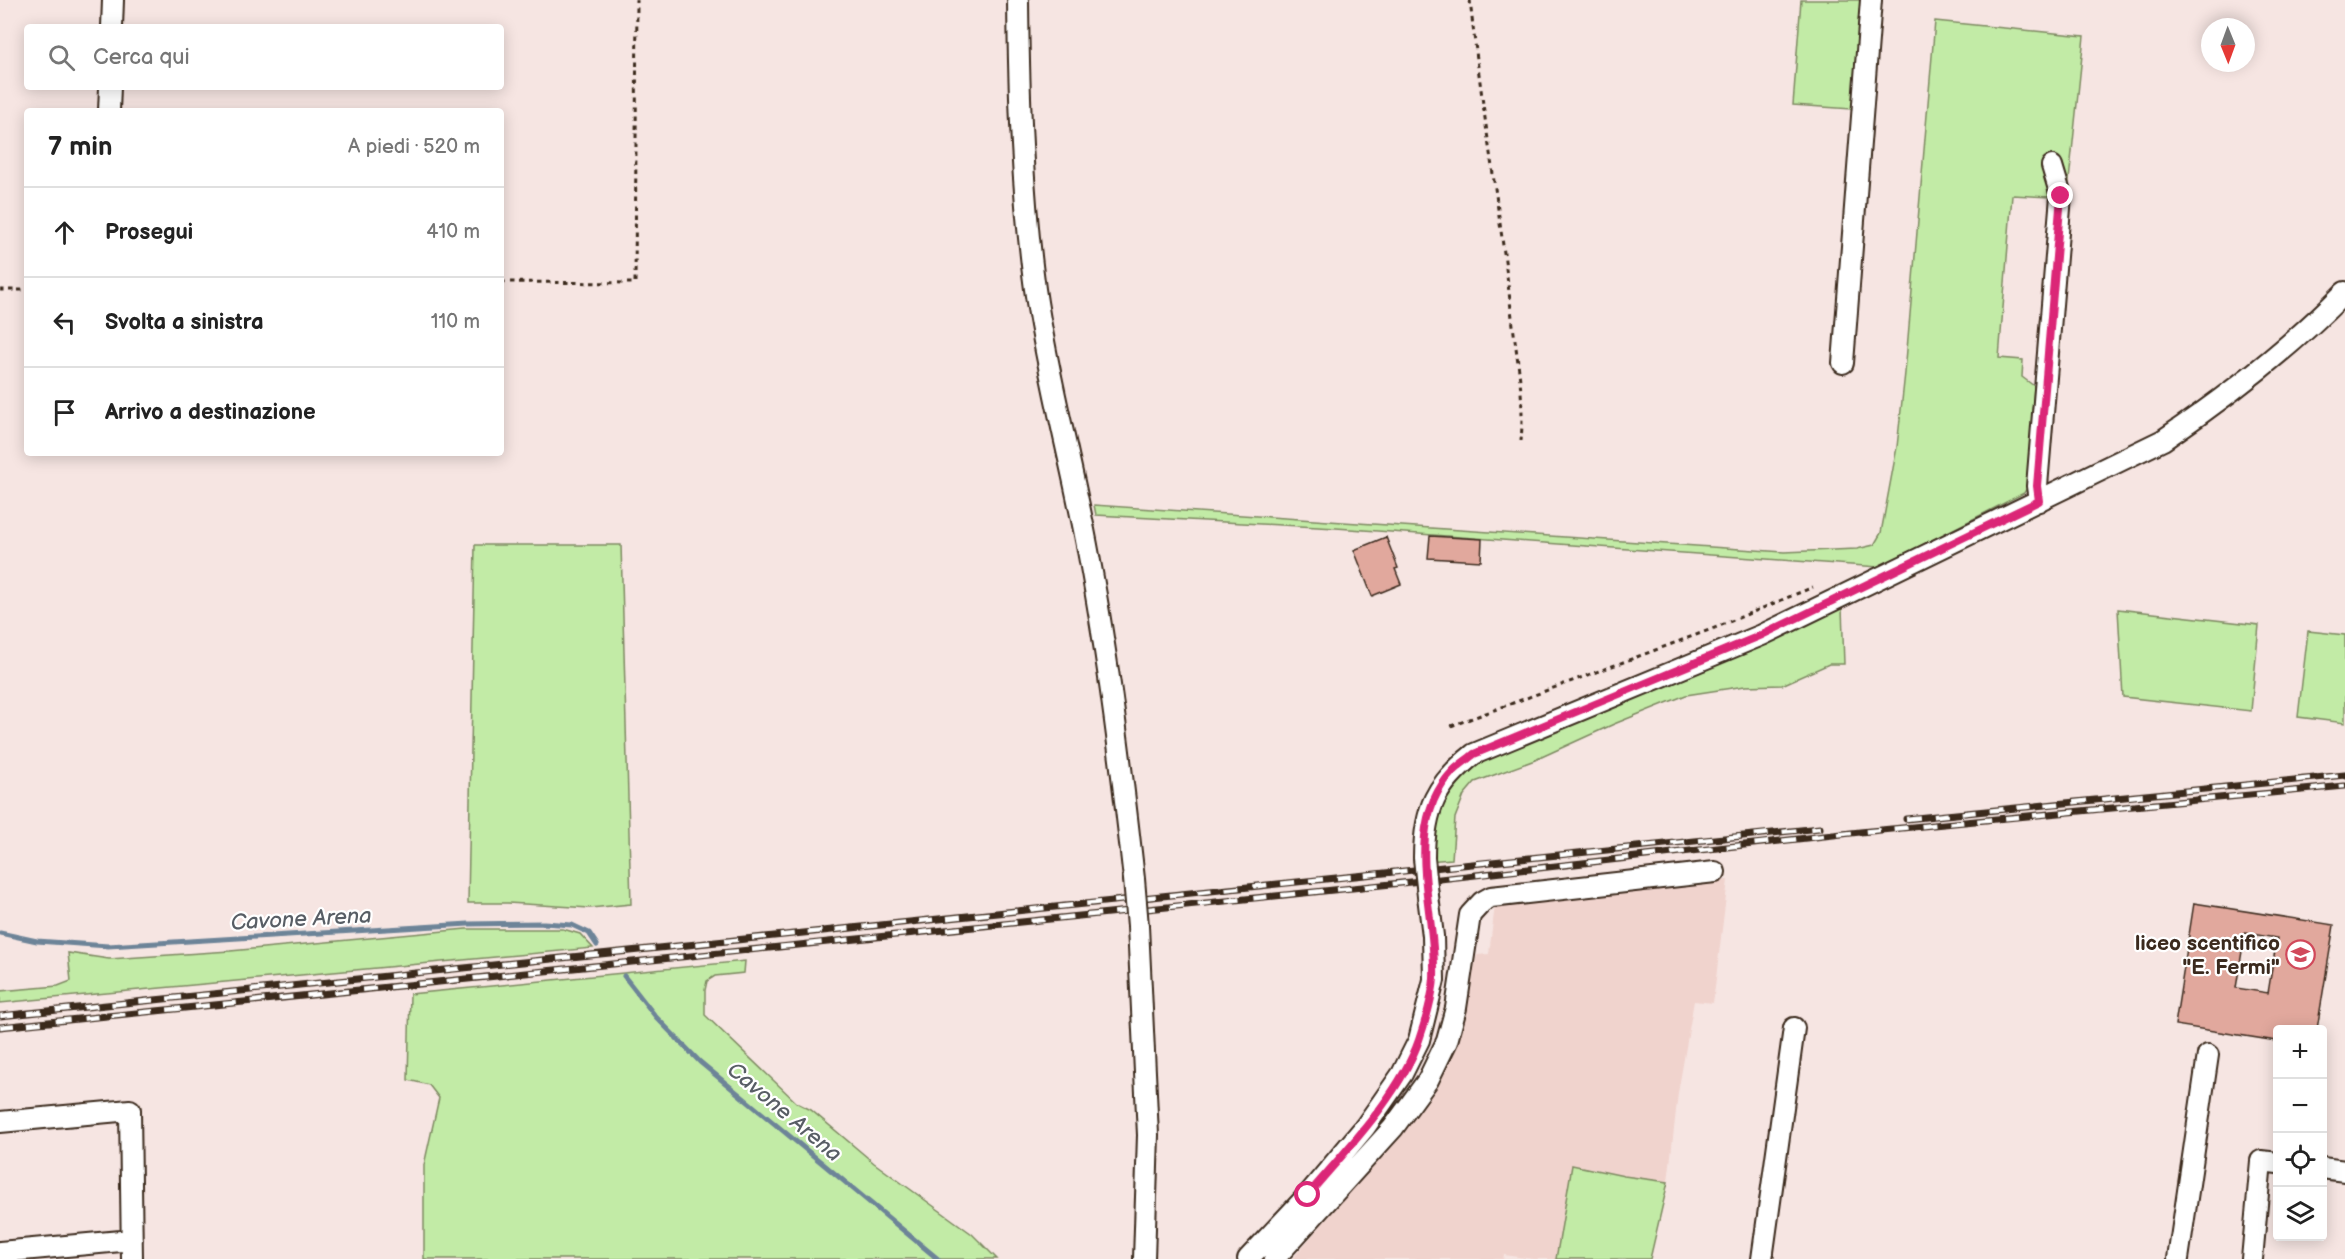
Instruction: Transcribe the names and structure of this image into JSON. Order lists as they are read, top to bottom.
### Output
{
  "water": ["Cavone Arena"],
  "places": {
    "school or university": ["liceo scentifico \"E. Fermi\""]
  },
  "north": "bottom",
  "page": {
    "search": "Cerca qui",
    "heading": ["7 min", "A piedi · 520 m"],
    "list": [
      ["Prosegui", "410 m"],
      ["Svolta a sinistra", "110 m"],
      "Arrivo a destinazione"
    ],
    "map_buttons": ["+", "−"]
  }
}
